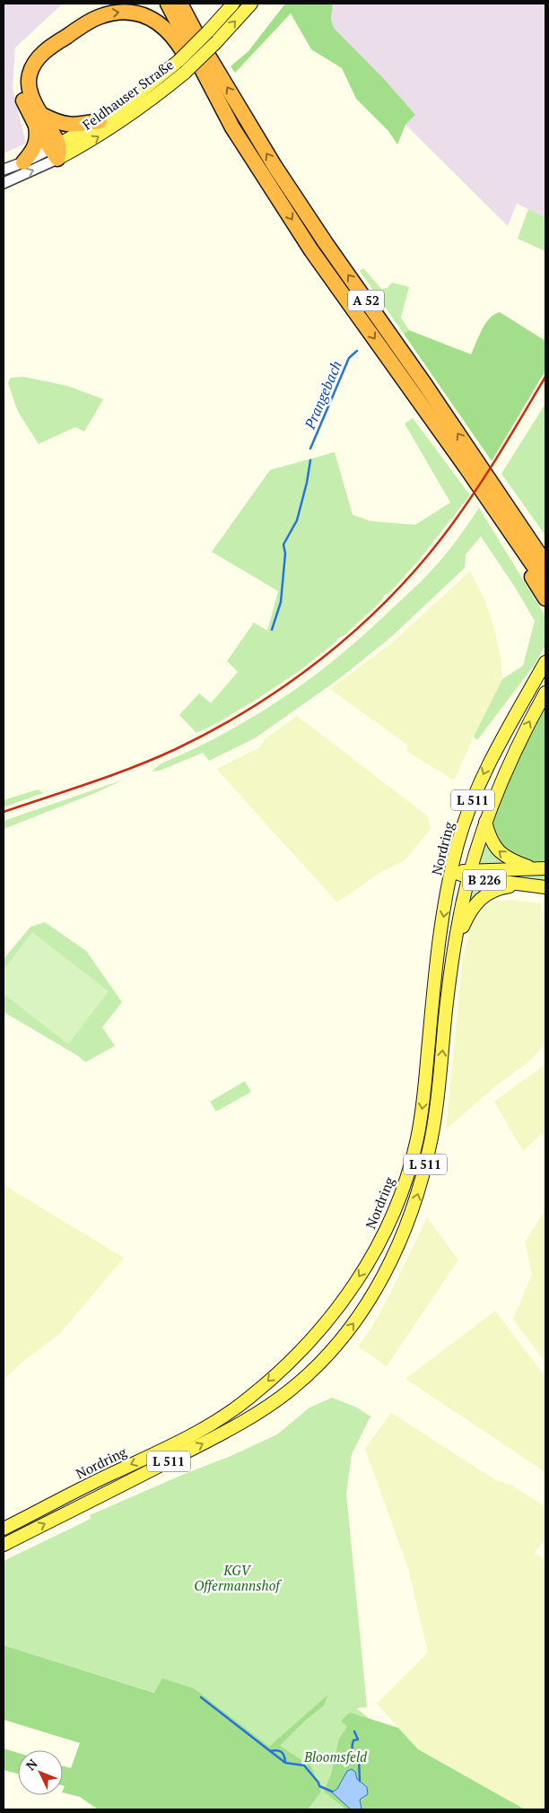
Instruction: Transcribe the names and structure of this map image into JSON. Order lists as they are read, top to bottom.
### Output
{
  "streets": {
    "highway": ["A 52"],
    "main road": [
      "Feldhauser Straße",
      "L 511",
      "Nordring",
      "B 226"
    ]
  },
  "crossings": [
    ["Feldhauser Straße", "A 52"],
    ["L 511", "B 226"],
    ["Nordring", "B 226"]
  ],
  "water": ["Prangebach"],
  "parks": ["KGV Offermannshof", "Bloomsfeld"],
  "north": "top left"
}
